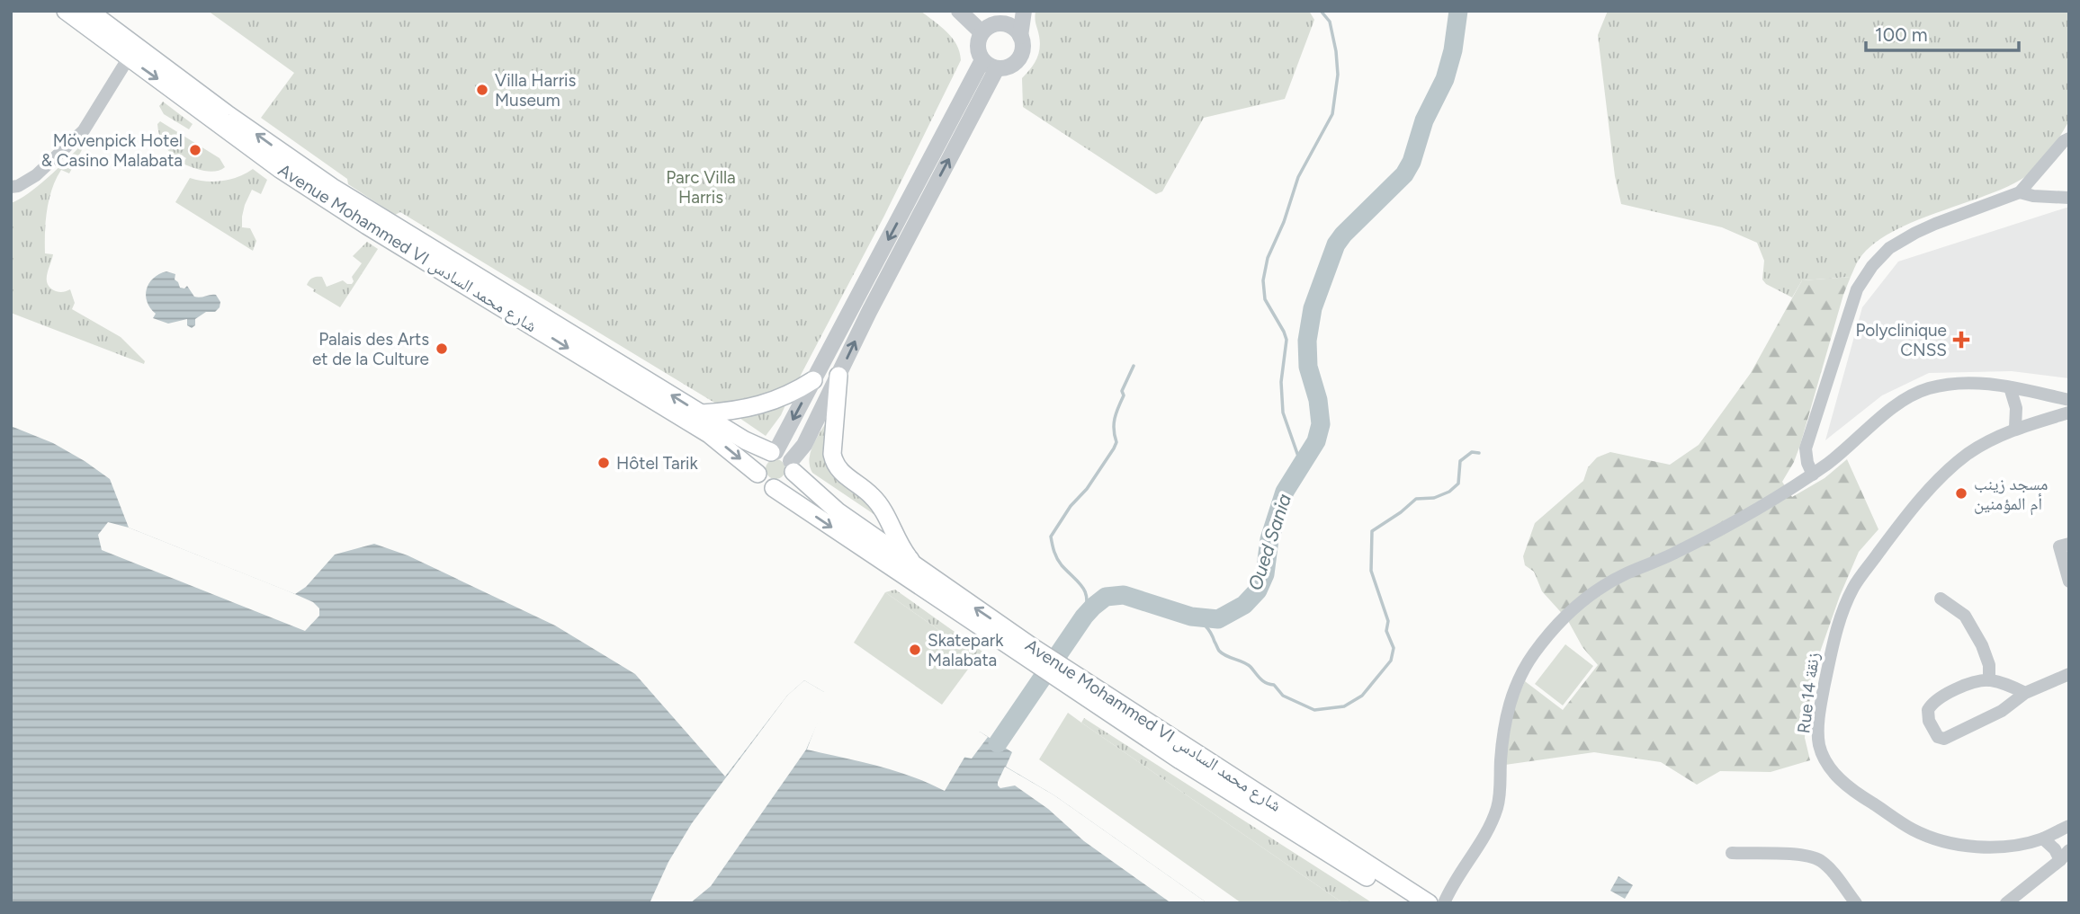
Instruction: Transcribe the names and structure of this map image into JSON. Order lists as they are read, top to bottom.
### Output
{
  "streets": {
    "main road": ["Avenue Mohammed VI شارع محمد السادس"],
    "street": ["Rue 14 زنقة"]
  },
  "water": ["Oued Sania"],
  "parks": ["Parc Villa Harris"],
  "places": {
    "other": [
      "Villa Harris Museum",
      "Mövenpick Hotel & Casino Malabata",
      "Palais des Arts et de la Culture",
      "Hôtel Tarik",
      "مسجد زينب أم المؤمنين",
      "Skatepark Malabata"
    ],
    "health": ["Polyclinique CNSS"]
  },
  "scale_bar": "100 m"
}
